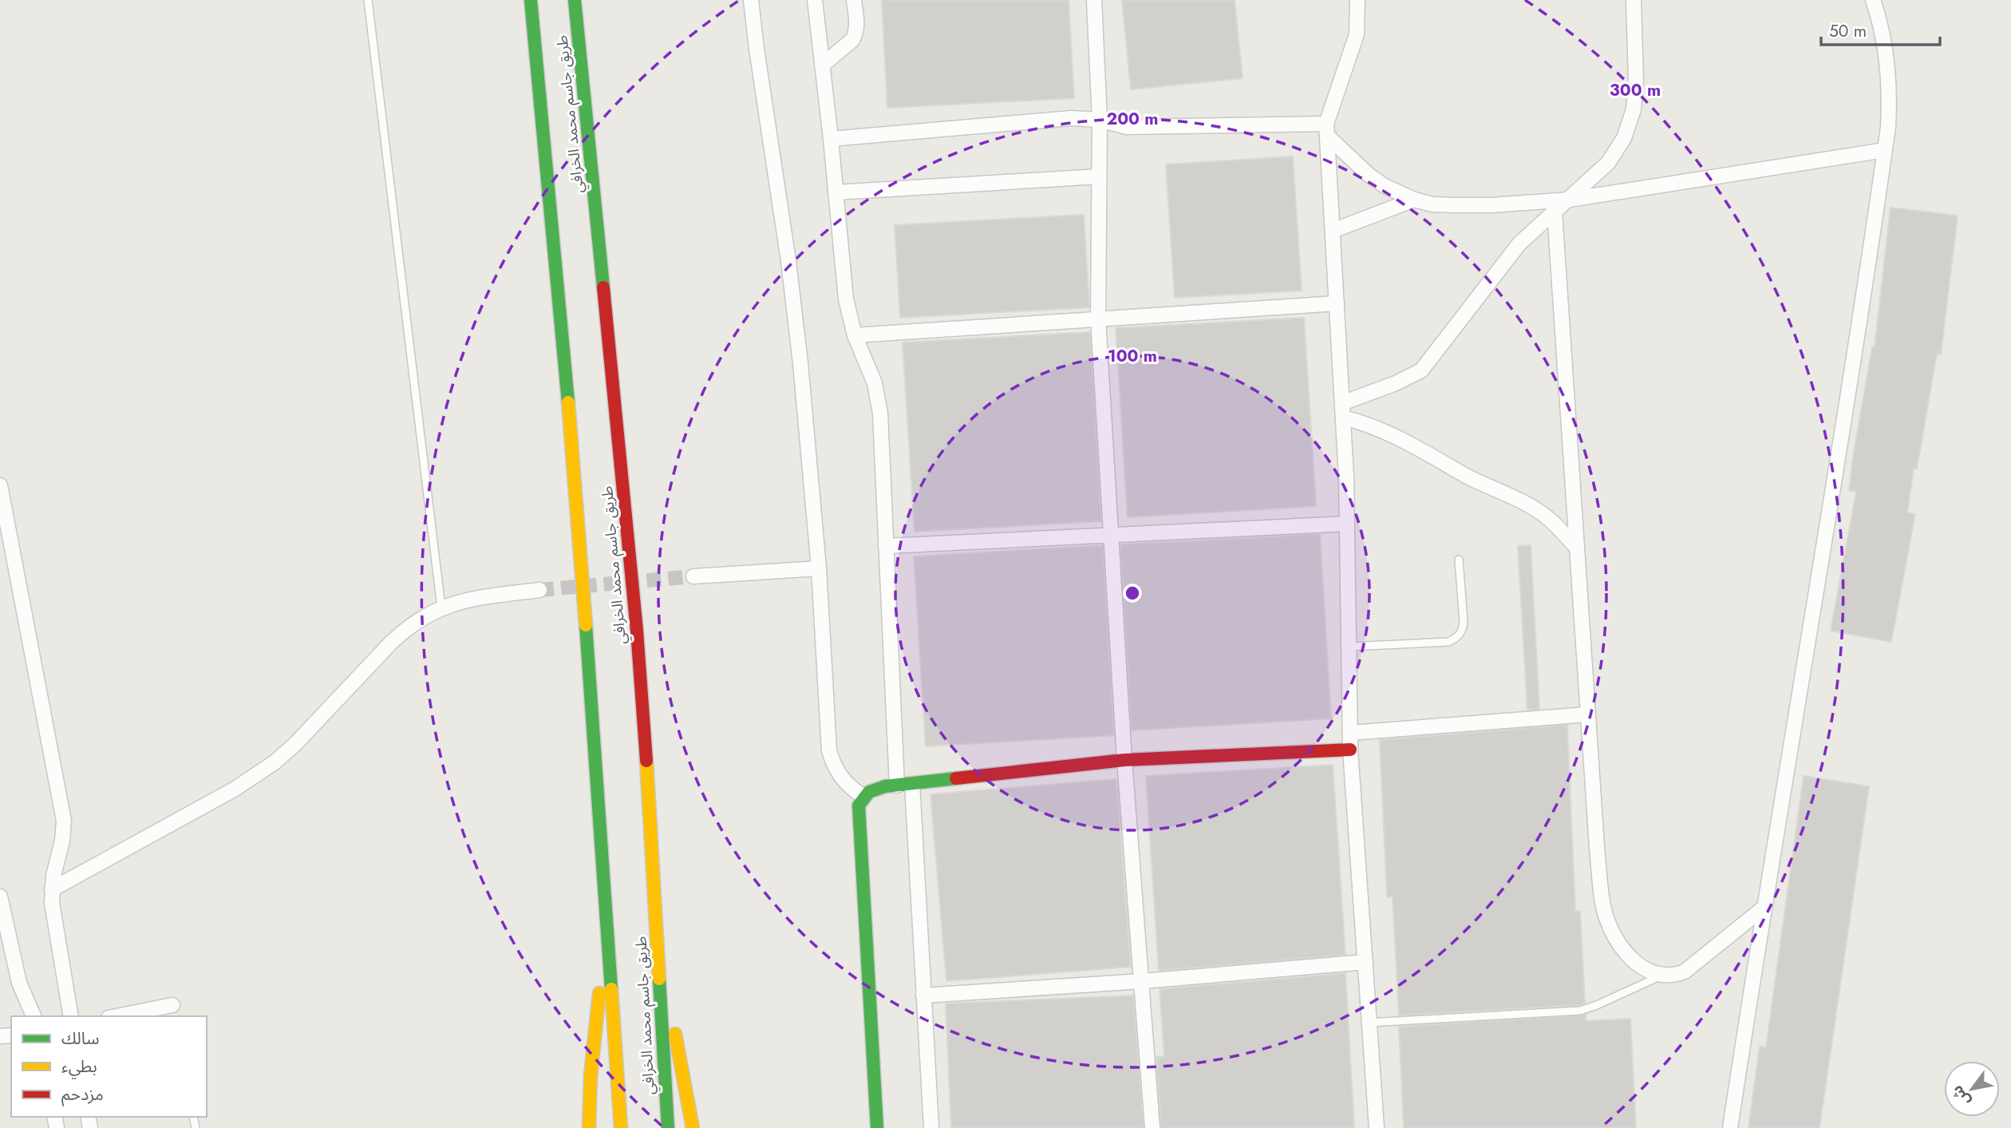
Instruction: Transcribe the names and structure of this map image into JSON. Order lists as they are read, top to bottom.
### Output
{
  "streets": {
    "main road": ["طريق جاسم محمد الخرافي"]
  },
  "legend": ["سالك", "بطيء", "مزدحم"],
  "scale_bar": "50 m",
  "north": "bottom left",
  "rings": ["300 m", "200 m", "100 m"]
}
